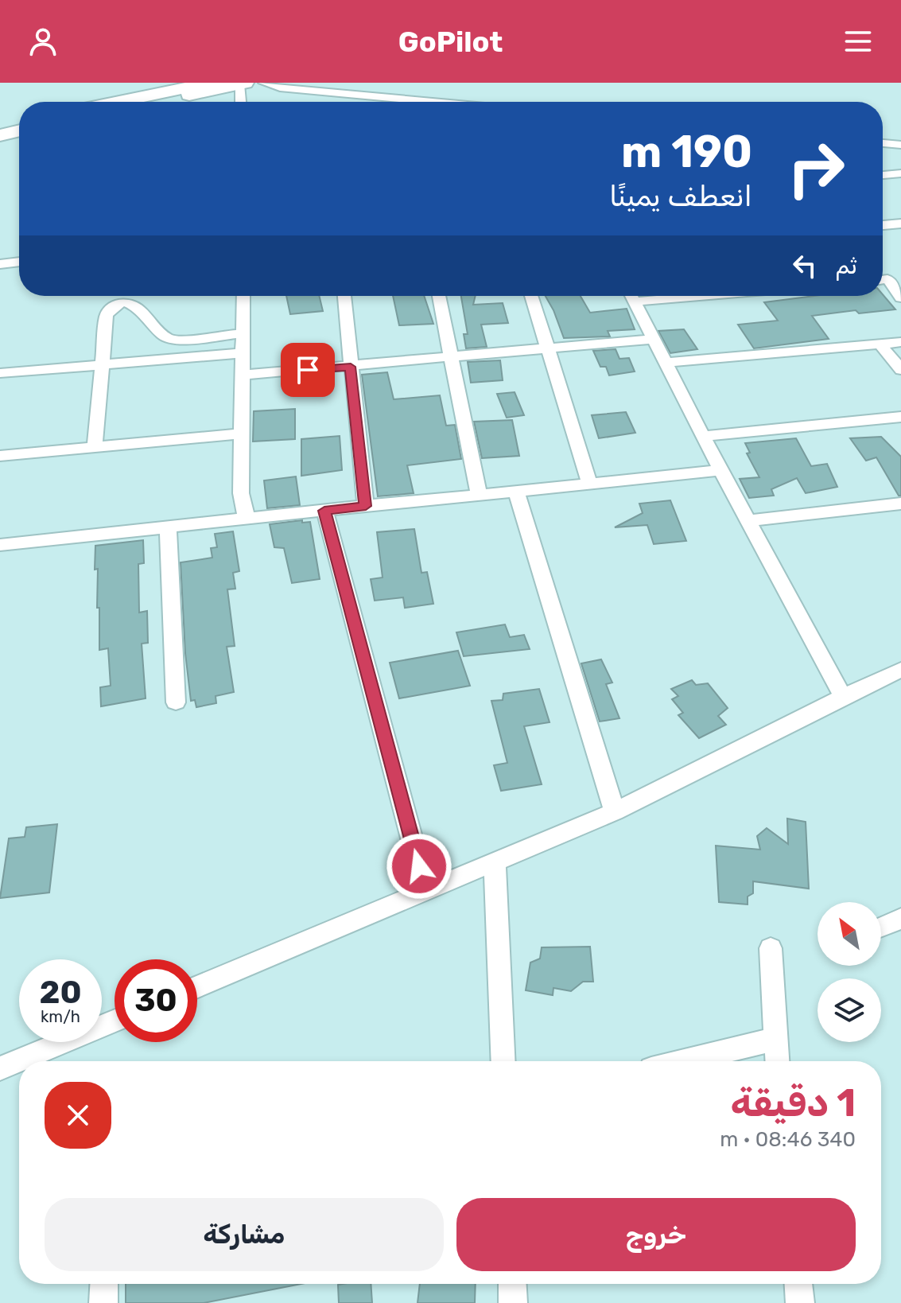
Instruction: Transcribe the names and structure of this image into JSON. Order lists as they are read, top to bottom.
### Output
{
  "north": "top left",
  "page": {
    "header": "GoPilot",
    "turn": ["190 m", "انعطف يمينًا"],
    "then": "ثم",
    "speed": "20 km/h",
    "limit": "30",
    "heading": ["1 دقيقة", "340 m · 08:46"],
    "buttons": ["خروج", "مشاركة"]
  }
}
